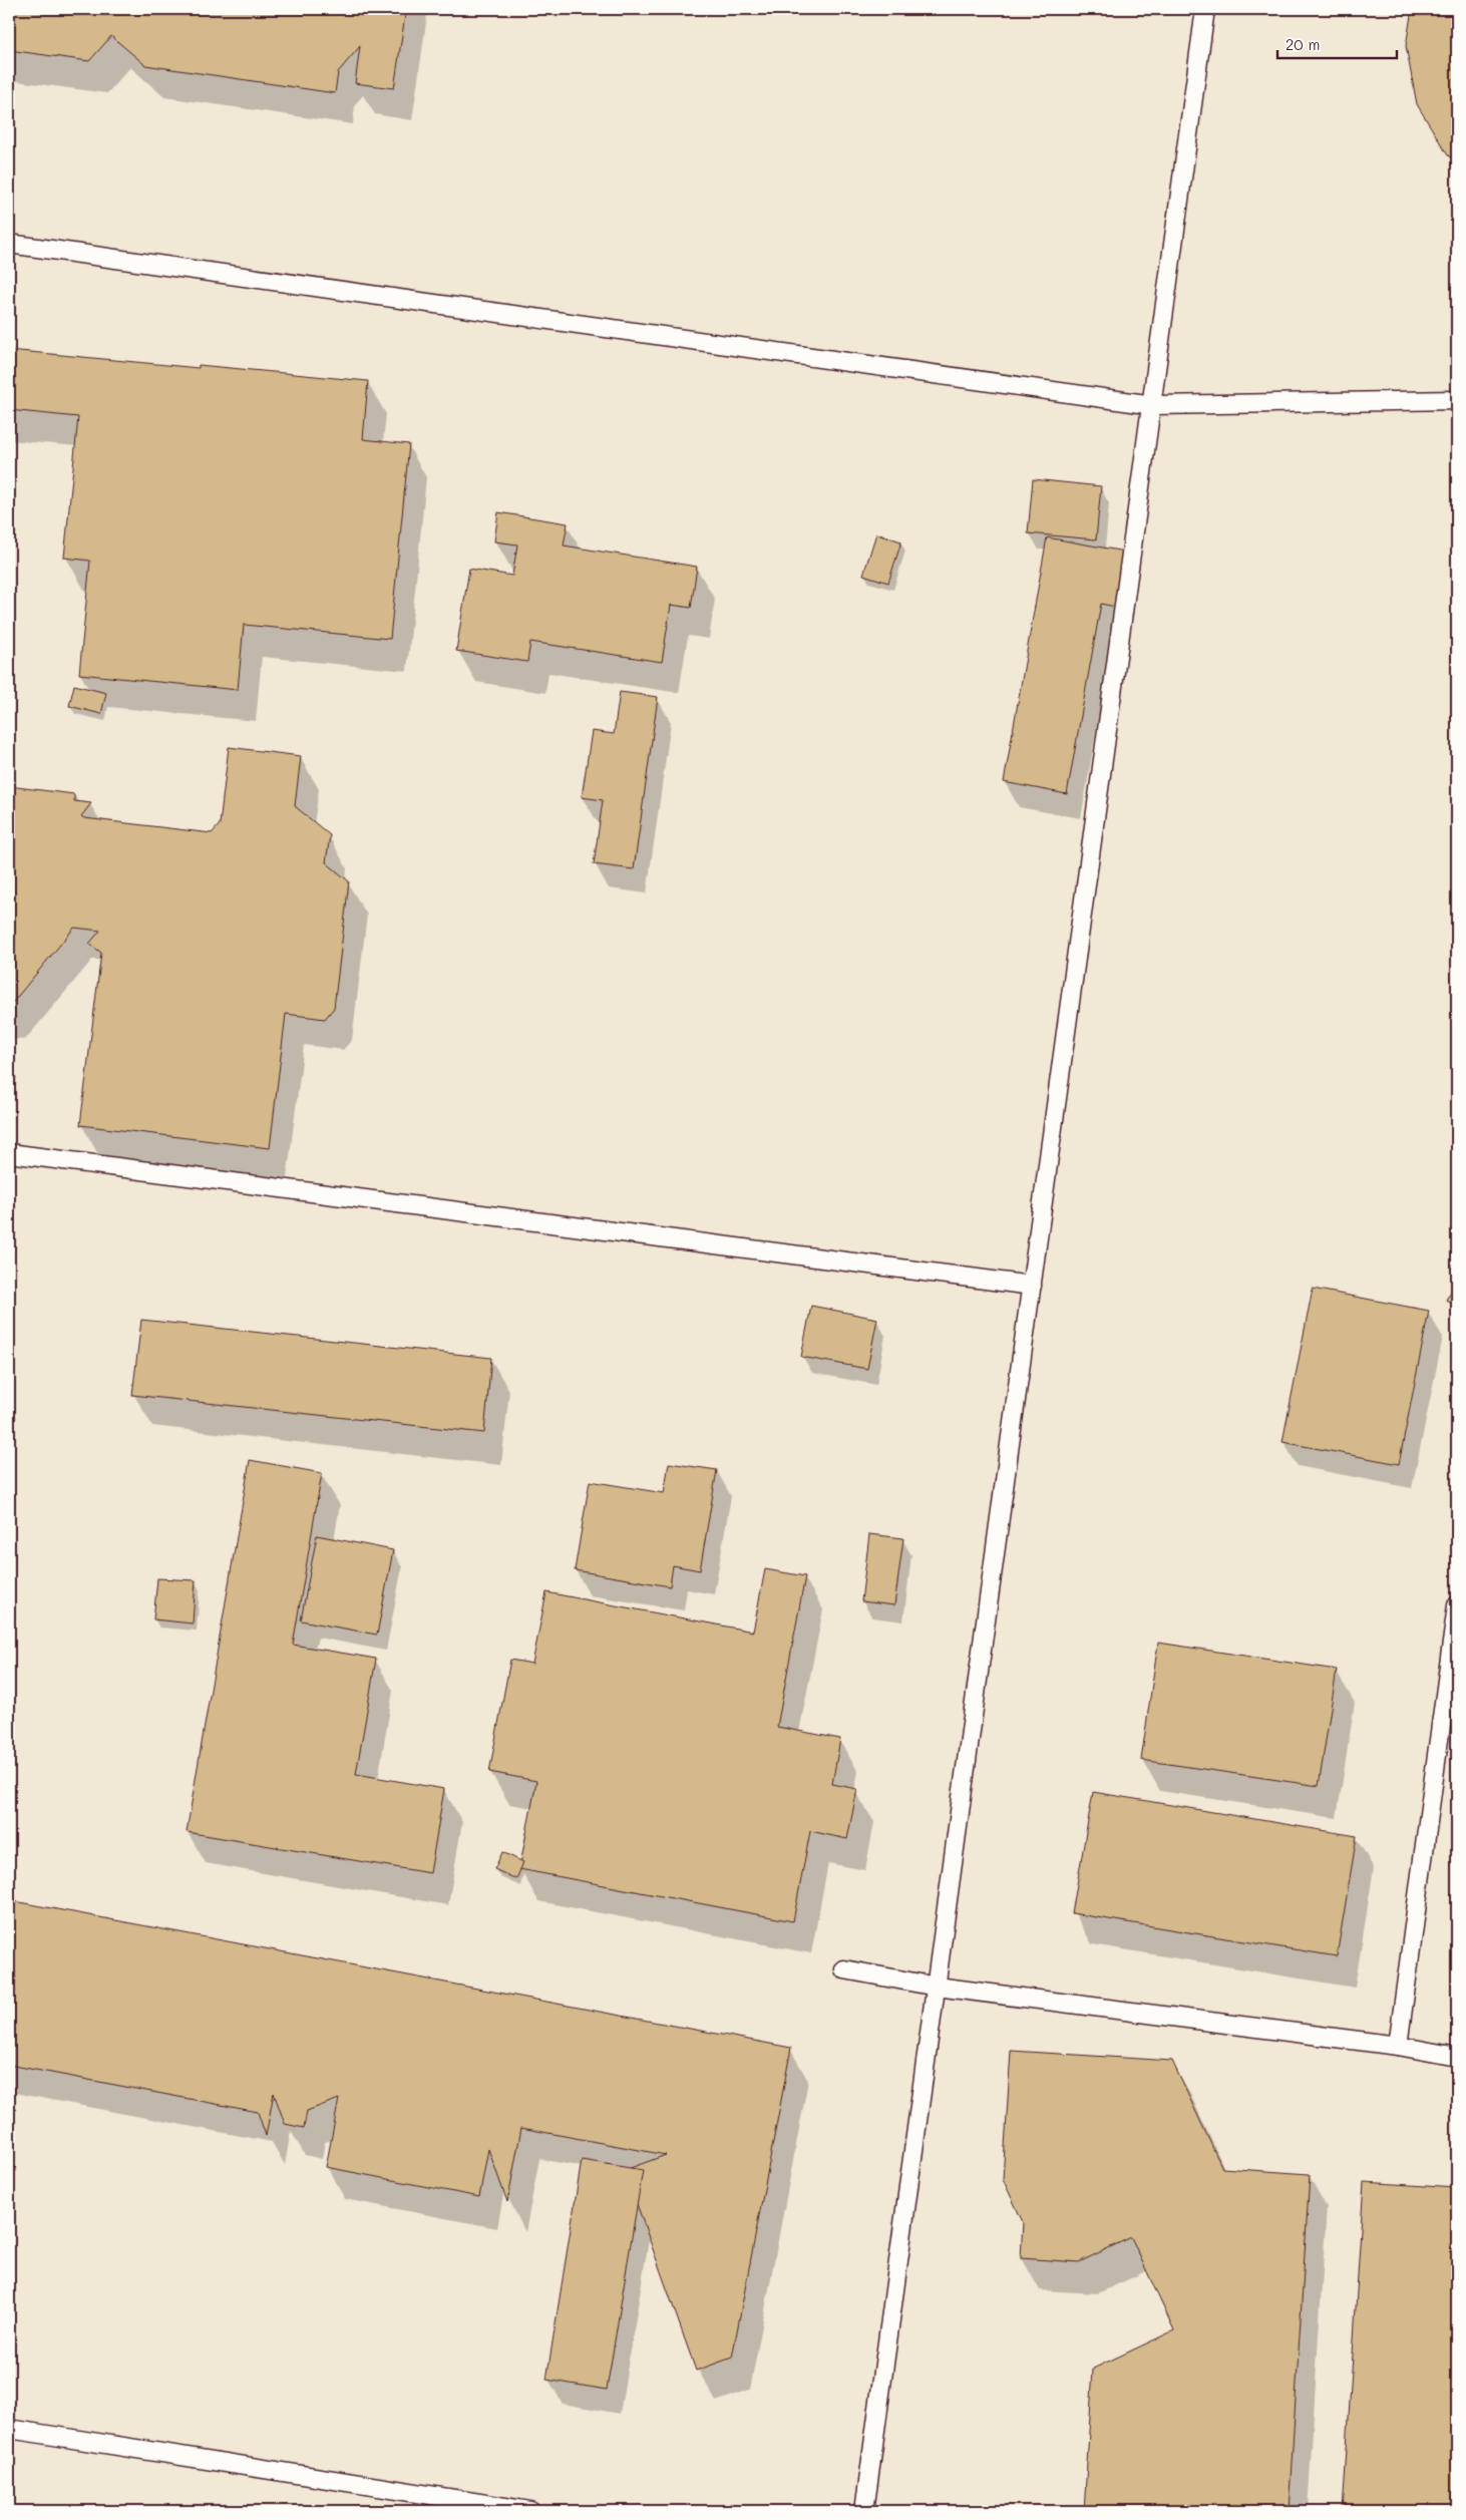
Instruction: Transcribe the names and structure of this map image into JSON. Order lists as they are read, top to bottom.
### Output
{
  "scale_bar": "20 m"
}
